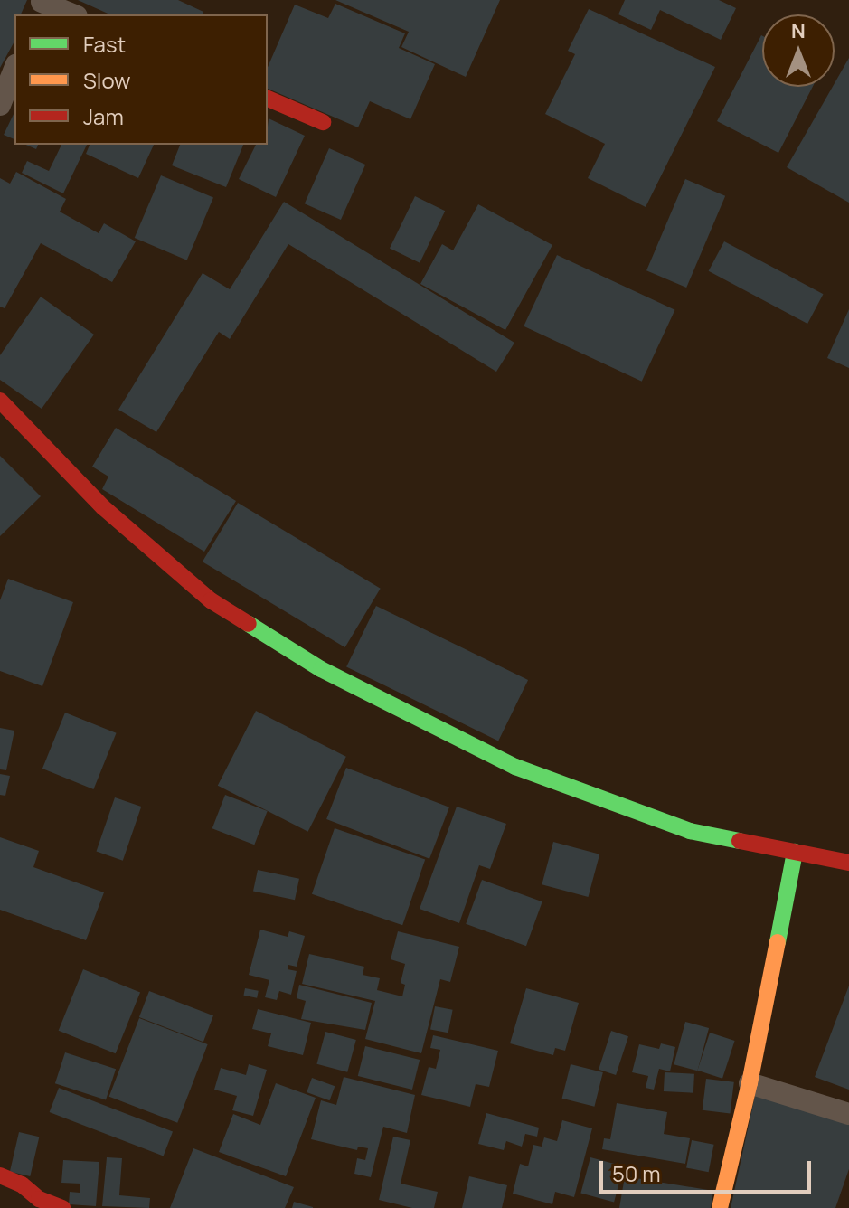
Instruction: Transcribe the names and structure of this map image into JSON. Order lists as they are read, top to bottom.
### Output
{
  "legend": ["Fast", "Slow", "Jam"],
  "scale_bar": "50 m",
  "north": "top"
}
